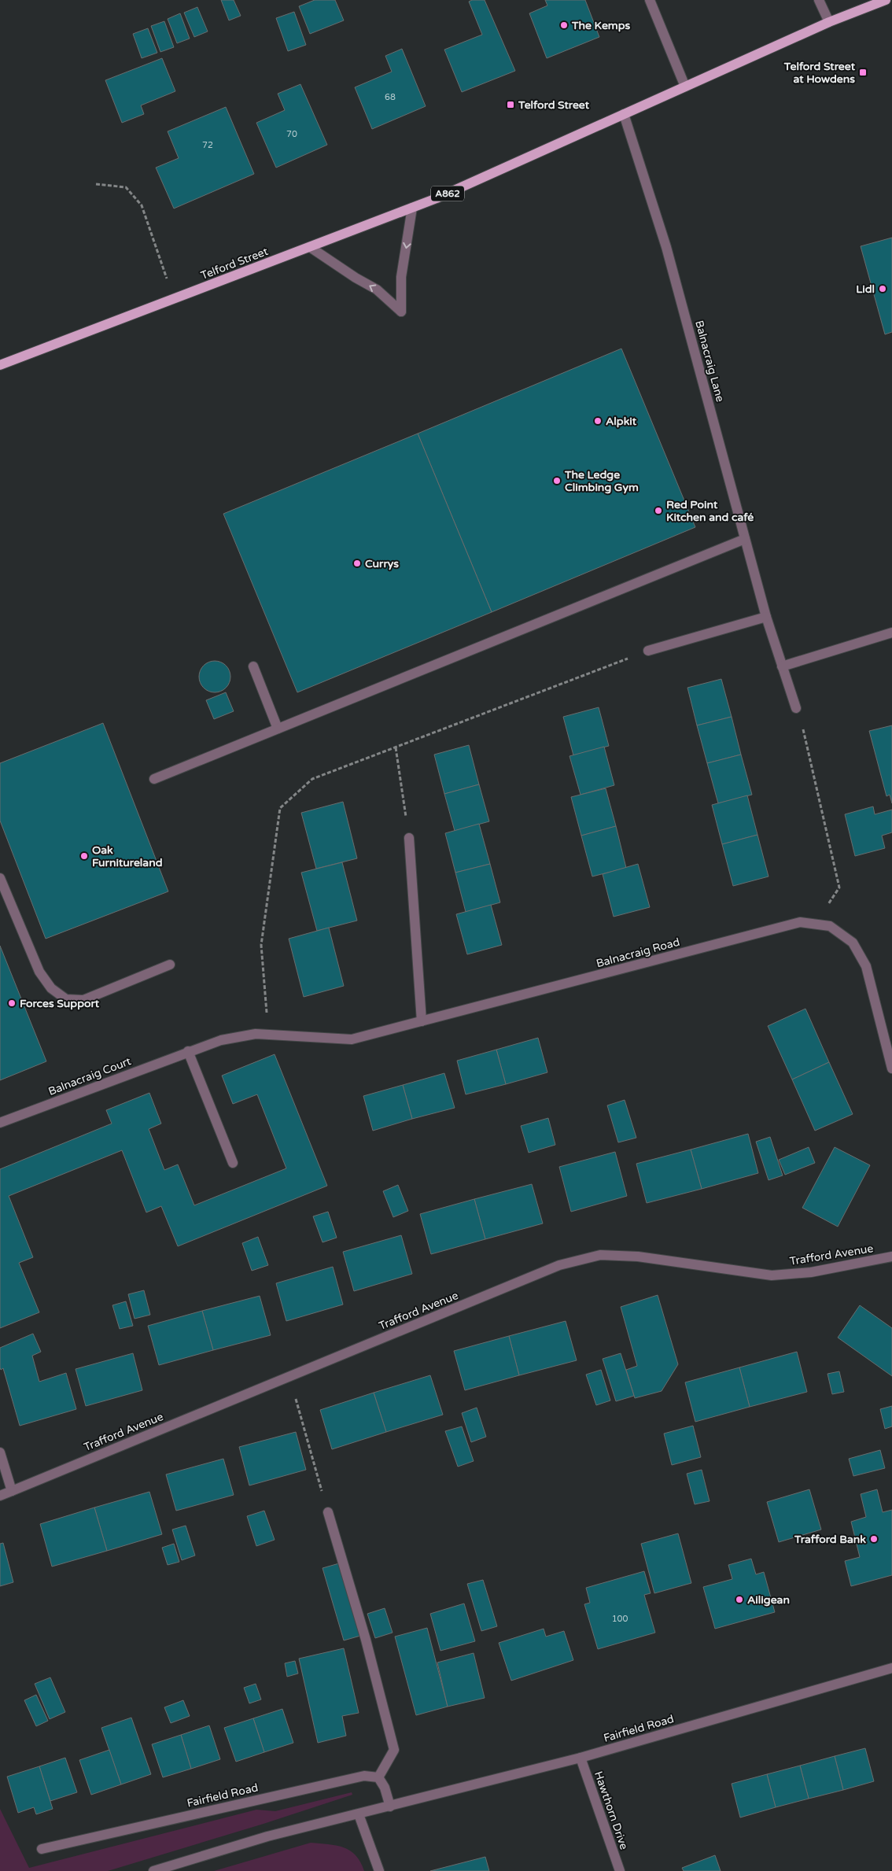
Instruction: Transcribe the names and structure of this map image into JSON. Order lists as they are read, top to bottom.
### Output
{
  "streets": {
    "main road": ["A862", "Telford Street"],
    "street": [
      "Balnacraig Lane",
      "Balnacraig Road",
      "Balnacraig Court",
      "Trafford Avenue",
      "Fairfield Road",
      "Hawthorn Drive"
    ]
  },
  "crossings": [
    ["Telford Street", "Balnacraig Lane"],
    ["Balnacraig Road", "Balnacraig Court"],
    ["Fairfield Road", "Hawthorn Drive"]
  ],
  "places": {
    "other": [
      "The Kemps",
      "Lidl",
      "Alpkit",
      "The Ledge Climbing Gym",
      "Red Point Kitchen and café",
      "Currys",
      "Oak Furnitureland",
      "Forces Support",
      "Trafford Bank",
      "Ailigean"
    ],
    "transit": ["Telford Street at Howdens", "Telford Street"]
  },
  "house_numbers": [
    "68",
    "70",
    "72",
    "100"
  ]
}
